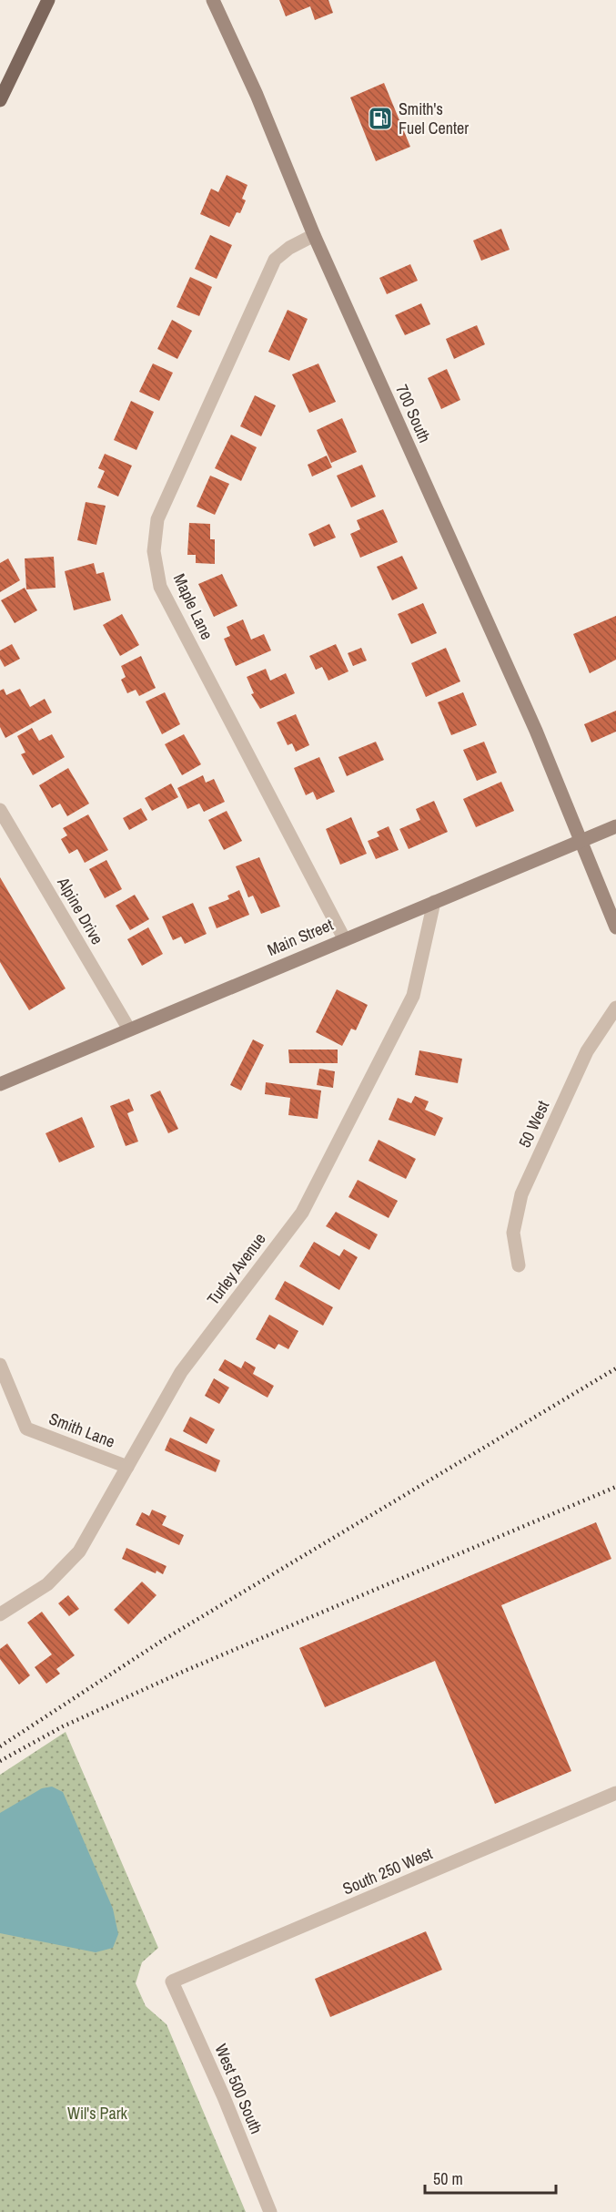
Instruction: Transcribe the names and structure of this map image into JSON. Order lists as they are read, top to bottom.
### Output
{
  "streets": {
    "street": [
      "700 South",
      "Maple Lane",
      "Alpine Drive",
      "Main Street",
      "50 West",
      "Turley Avenue",
      "Smith Lane",
      "South 250 West",
      "West 500 South"
    ]
  },
  "crossings": [
    ["700 South", "Maple Lane"],
    ["700 South", "Main Street"],
    ["Maple Lane", "Main Street"],
    ["Alpine Drive", "Main Street"],
    ["Main Street", "Turley Avenue"],
    ["Turley Avenue", "Smith Lane"],
    ["South 250 West", "West 500 South"]
  ],
  "parks": ["Wil's Park"],
  "places": {
    "fuel station": ["Smith's Fuel Center"]
  },
  "scale_bar": "50 m"
}
